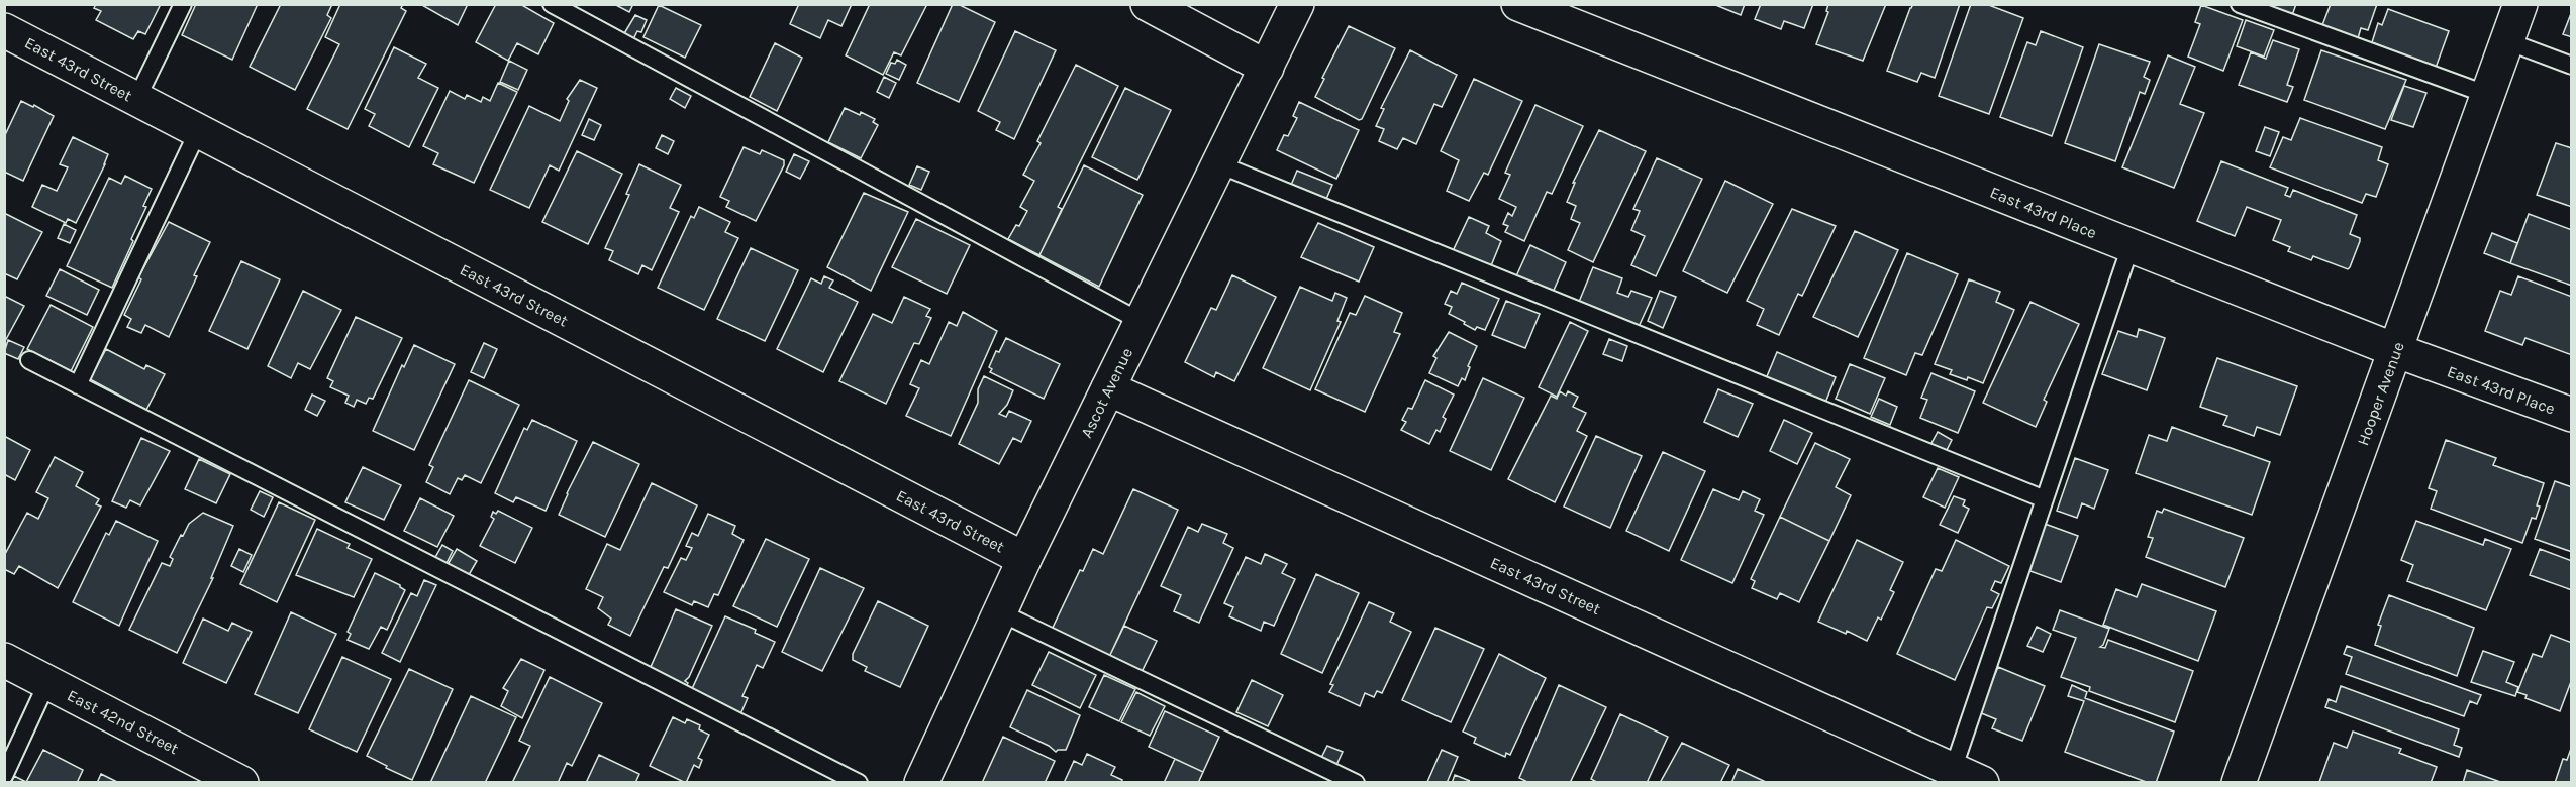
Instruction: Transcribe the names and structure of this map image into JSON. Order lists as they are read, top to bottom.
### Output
{
  "streets": {
    "street": [
      "East 43rd Street",
      "East 43rd Place",
      "Ascot Avenue",
      "Hooper Avenue",
      "East 42nd Street"
    ]
  },
  "crossings": [
    ["East 43rd Street", "Ascot Avenue"],
    ["East 43rd Place", "Hooper Avenue"]
  ]
}
